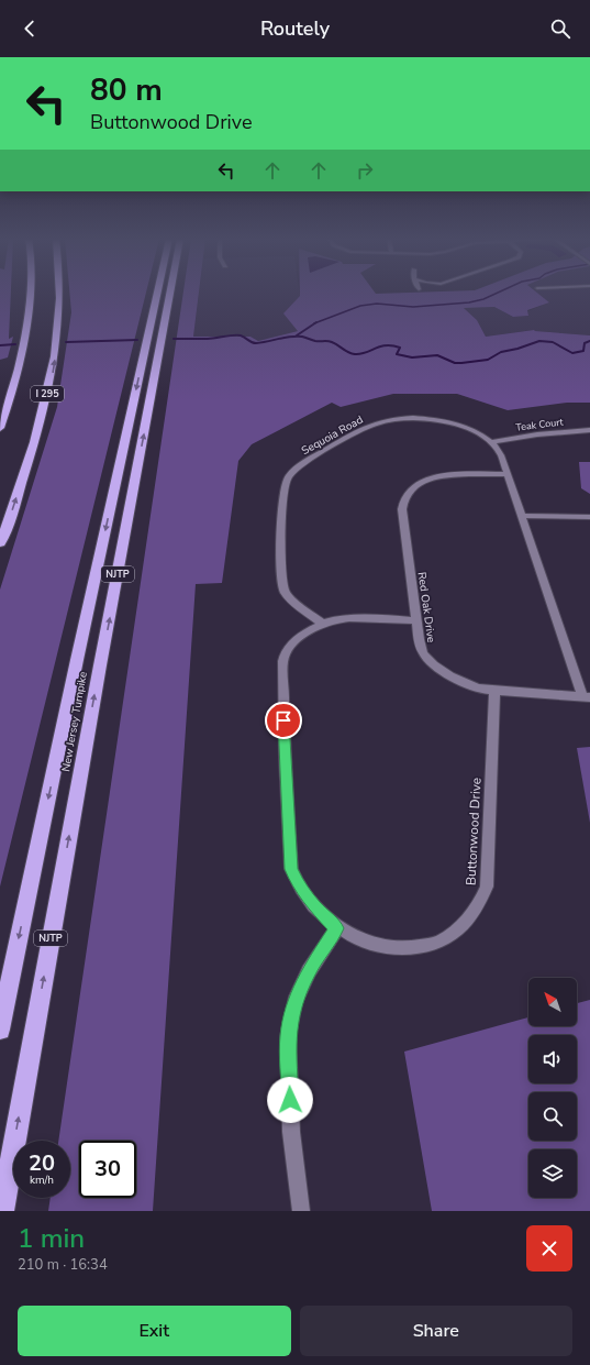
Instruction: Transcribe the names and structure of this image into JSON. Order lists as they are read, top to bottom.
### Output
{
  "streets": {
    "highway": ["I 295", "NJTP", "New Jersey Turnpike"],
    "street": [
      "Teak Court",
      "Sequoia Road",
      "Red Oak Drive",
      "Buttonwood Drive"
    ]
  },
  "crossings": [
    ["Teak Court", "Sequoia Road"],
    ["Sequoia Road", "Red Oak Drive"],
    ["Sequoia Road", "Buttonwood Drive"],
    ["Red Oak Drive", "Buttonwood Drive"]
  ],
  "north": "top left",
  "page": {
    "header": "Routely",
    "turn": ["80 m", "Buttonwood Drive"],
    "speed": "20 km/h",
    "limit": "30",
    "heading": ["1 min", "210 m · 16:34"],
    "buttons": ["Exit", "Share"]
  }
}
